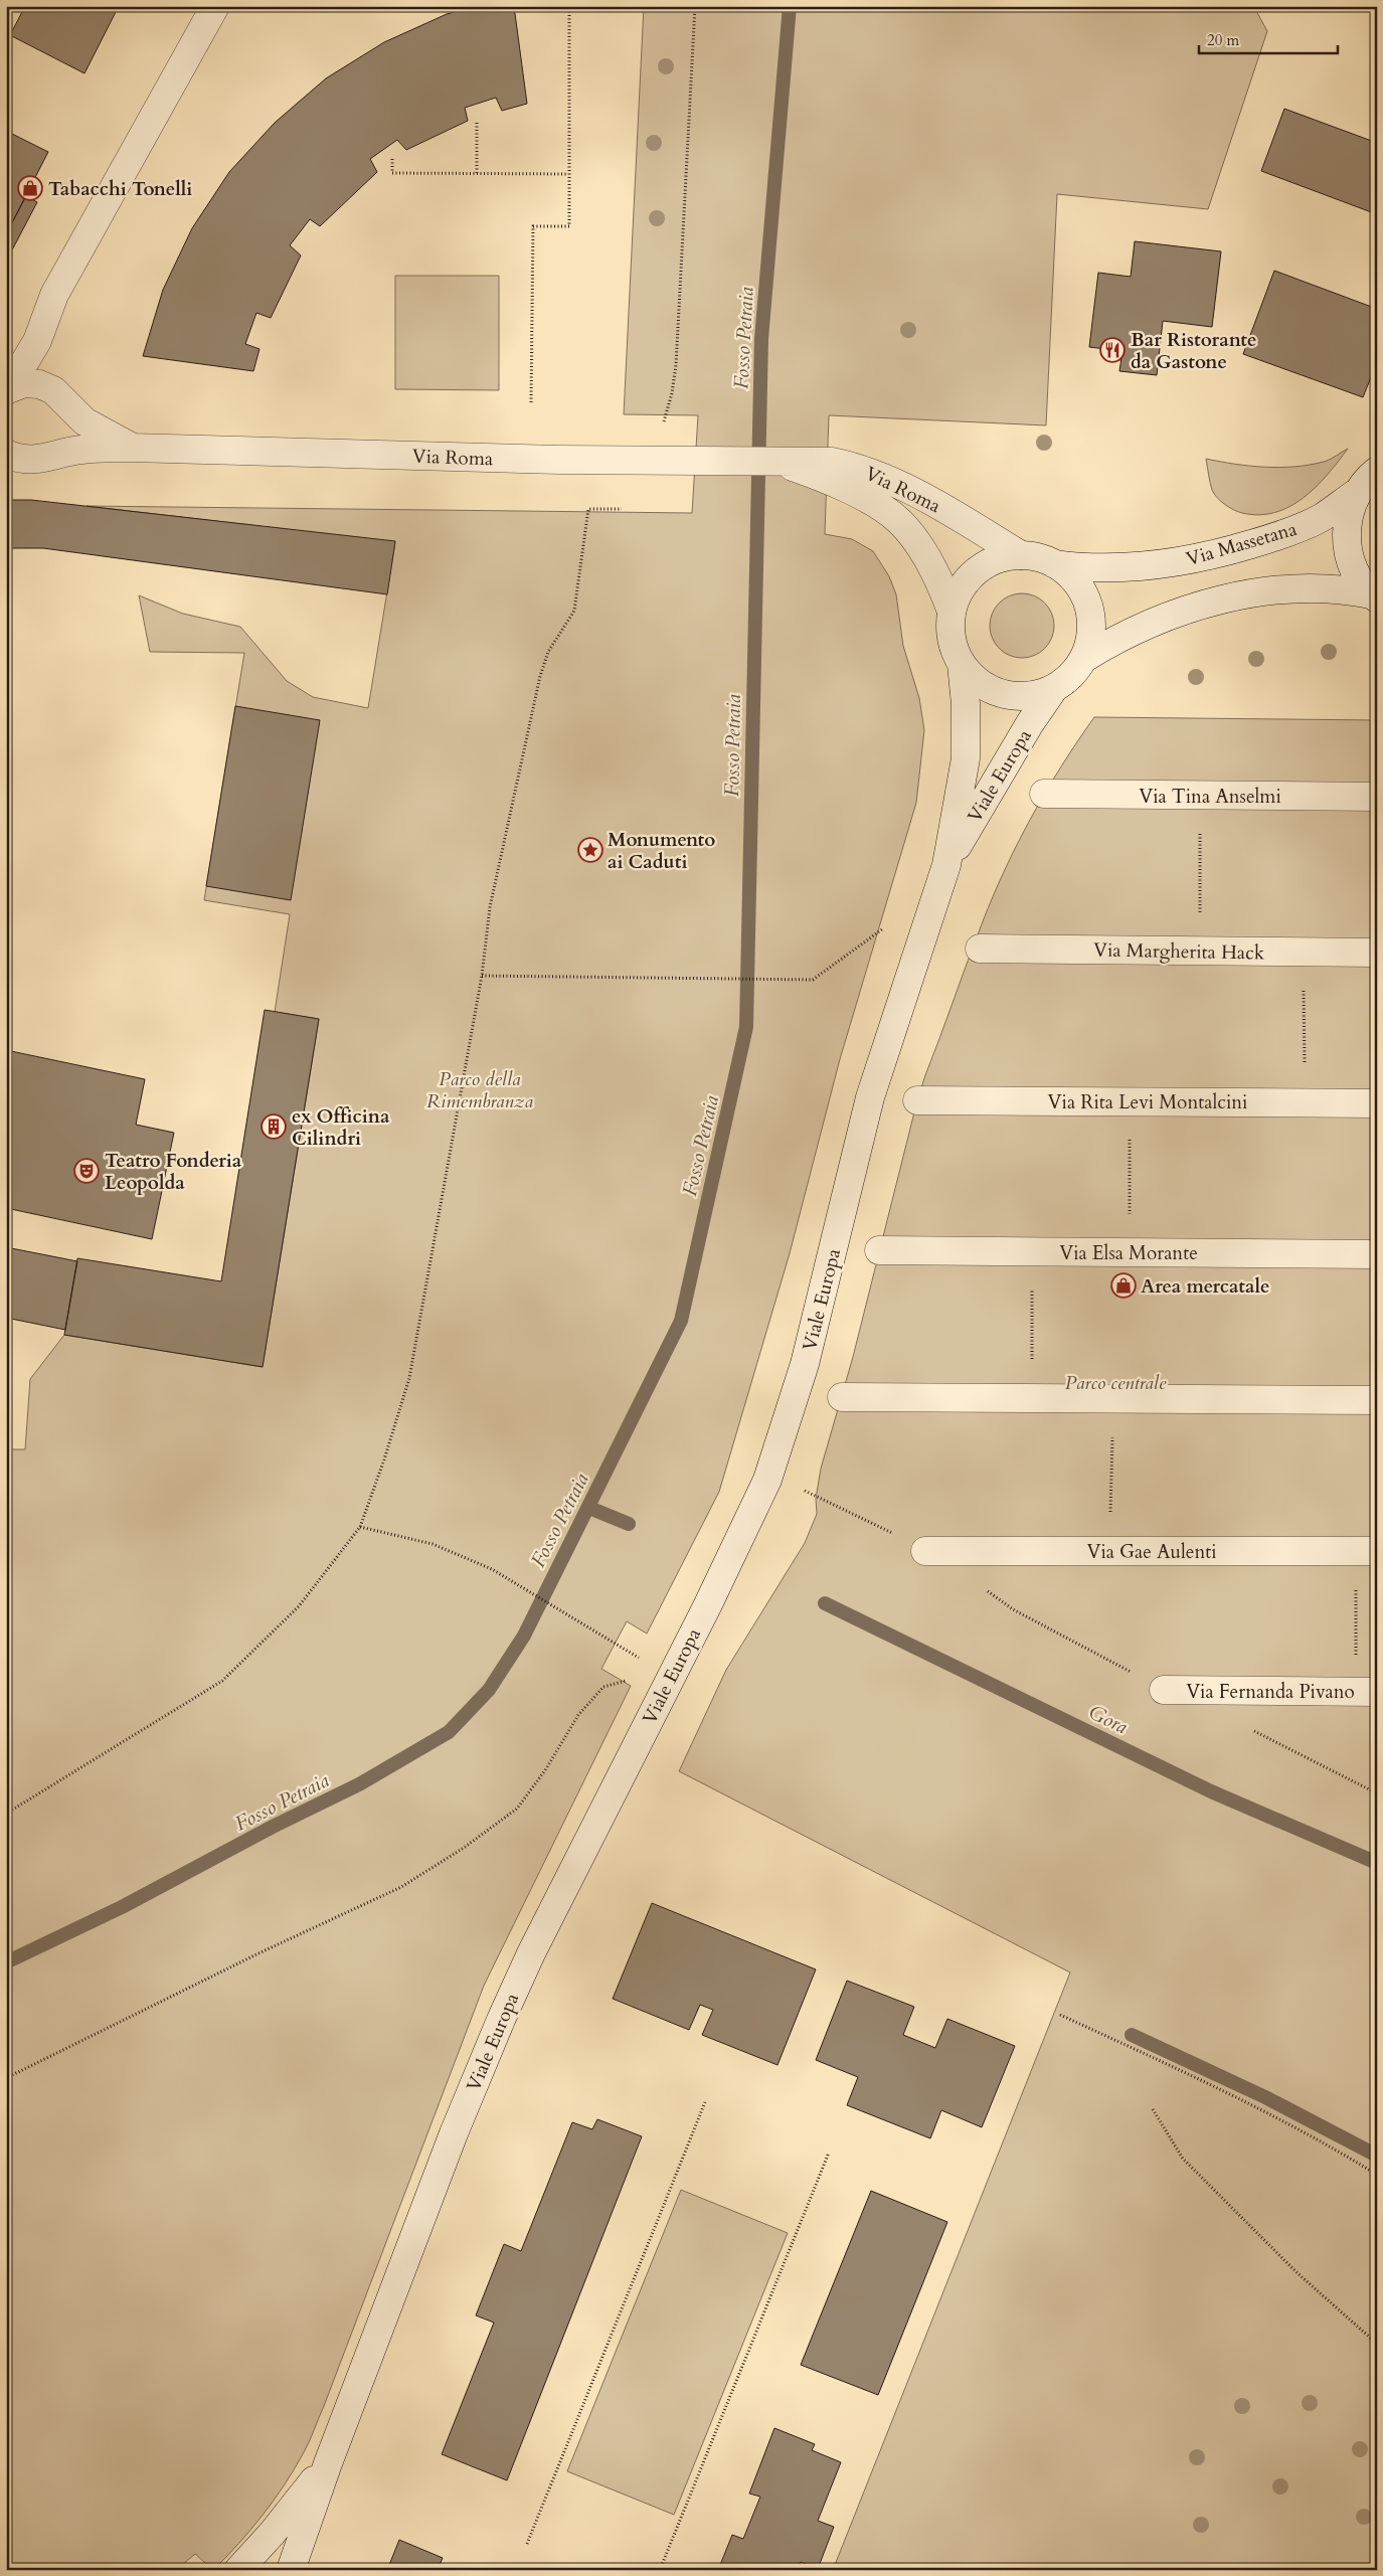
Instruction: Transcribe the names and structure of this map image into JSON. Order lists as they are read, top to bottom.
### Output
{
  "streets": {
    "street": [
      "Via Roma",
      "Via Massetana",
      "Viale Europa",
      "Via Tina Anselmi",
      "Via Margherita Hack",
      "Via Rita Levi Montalcini",
      "Via Elsa Morante",
      "Via Gae Aulenti",
      "Via Fernanda Pivano"
    ]
  },
  "crossings": [
    ["Via Roma", "Via Massetana"],
    ["Via Roma", "Viale Europa"],
    ["Via Massetana", "Viale Europa"]
  ],
  "water": ["Fosso Petraia", "Gora"],
  "parks": ["Parco della Rimembranza", "Parco centrale"],
  "places": {
    "shop": ["Tabacchi Tonelli", "Area mercatale"],
    "restaurant": ["Bar Ristorante da Gastone"],
    "place": ["Monumento ai Caduti"],
    "building": ["ex Officina Cilindri"],
    "theatre": ["Teatro Fonderia Leopolda"]
  },
  "scale_bar": "20 m"
}
